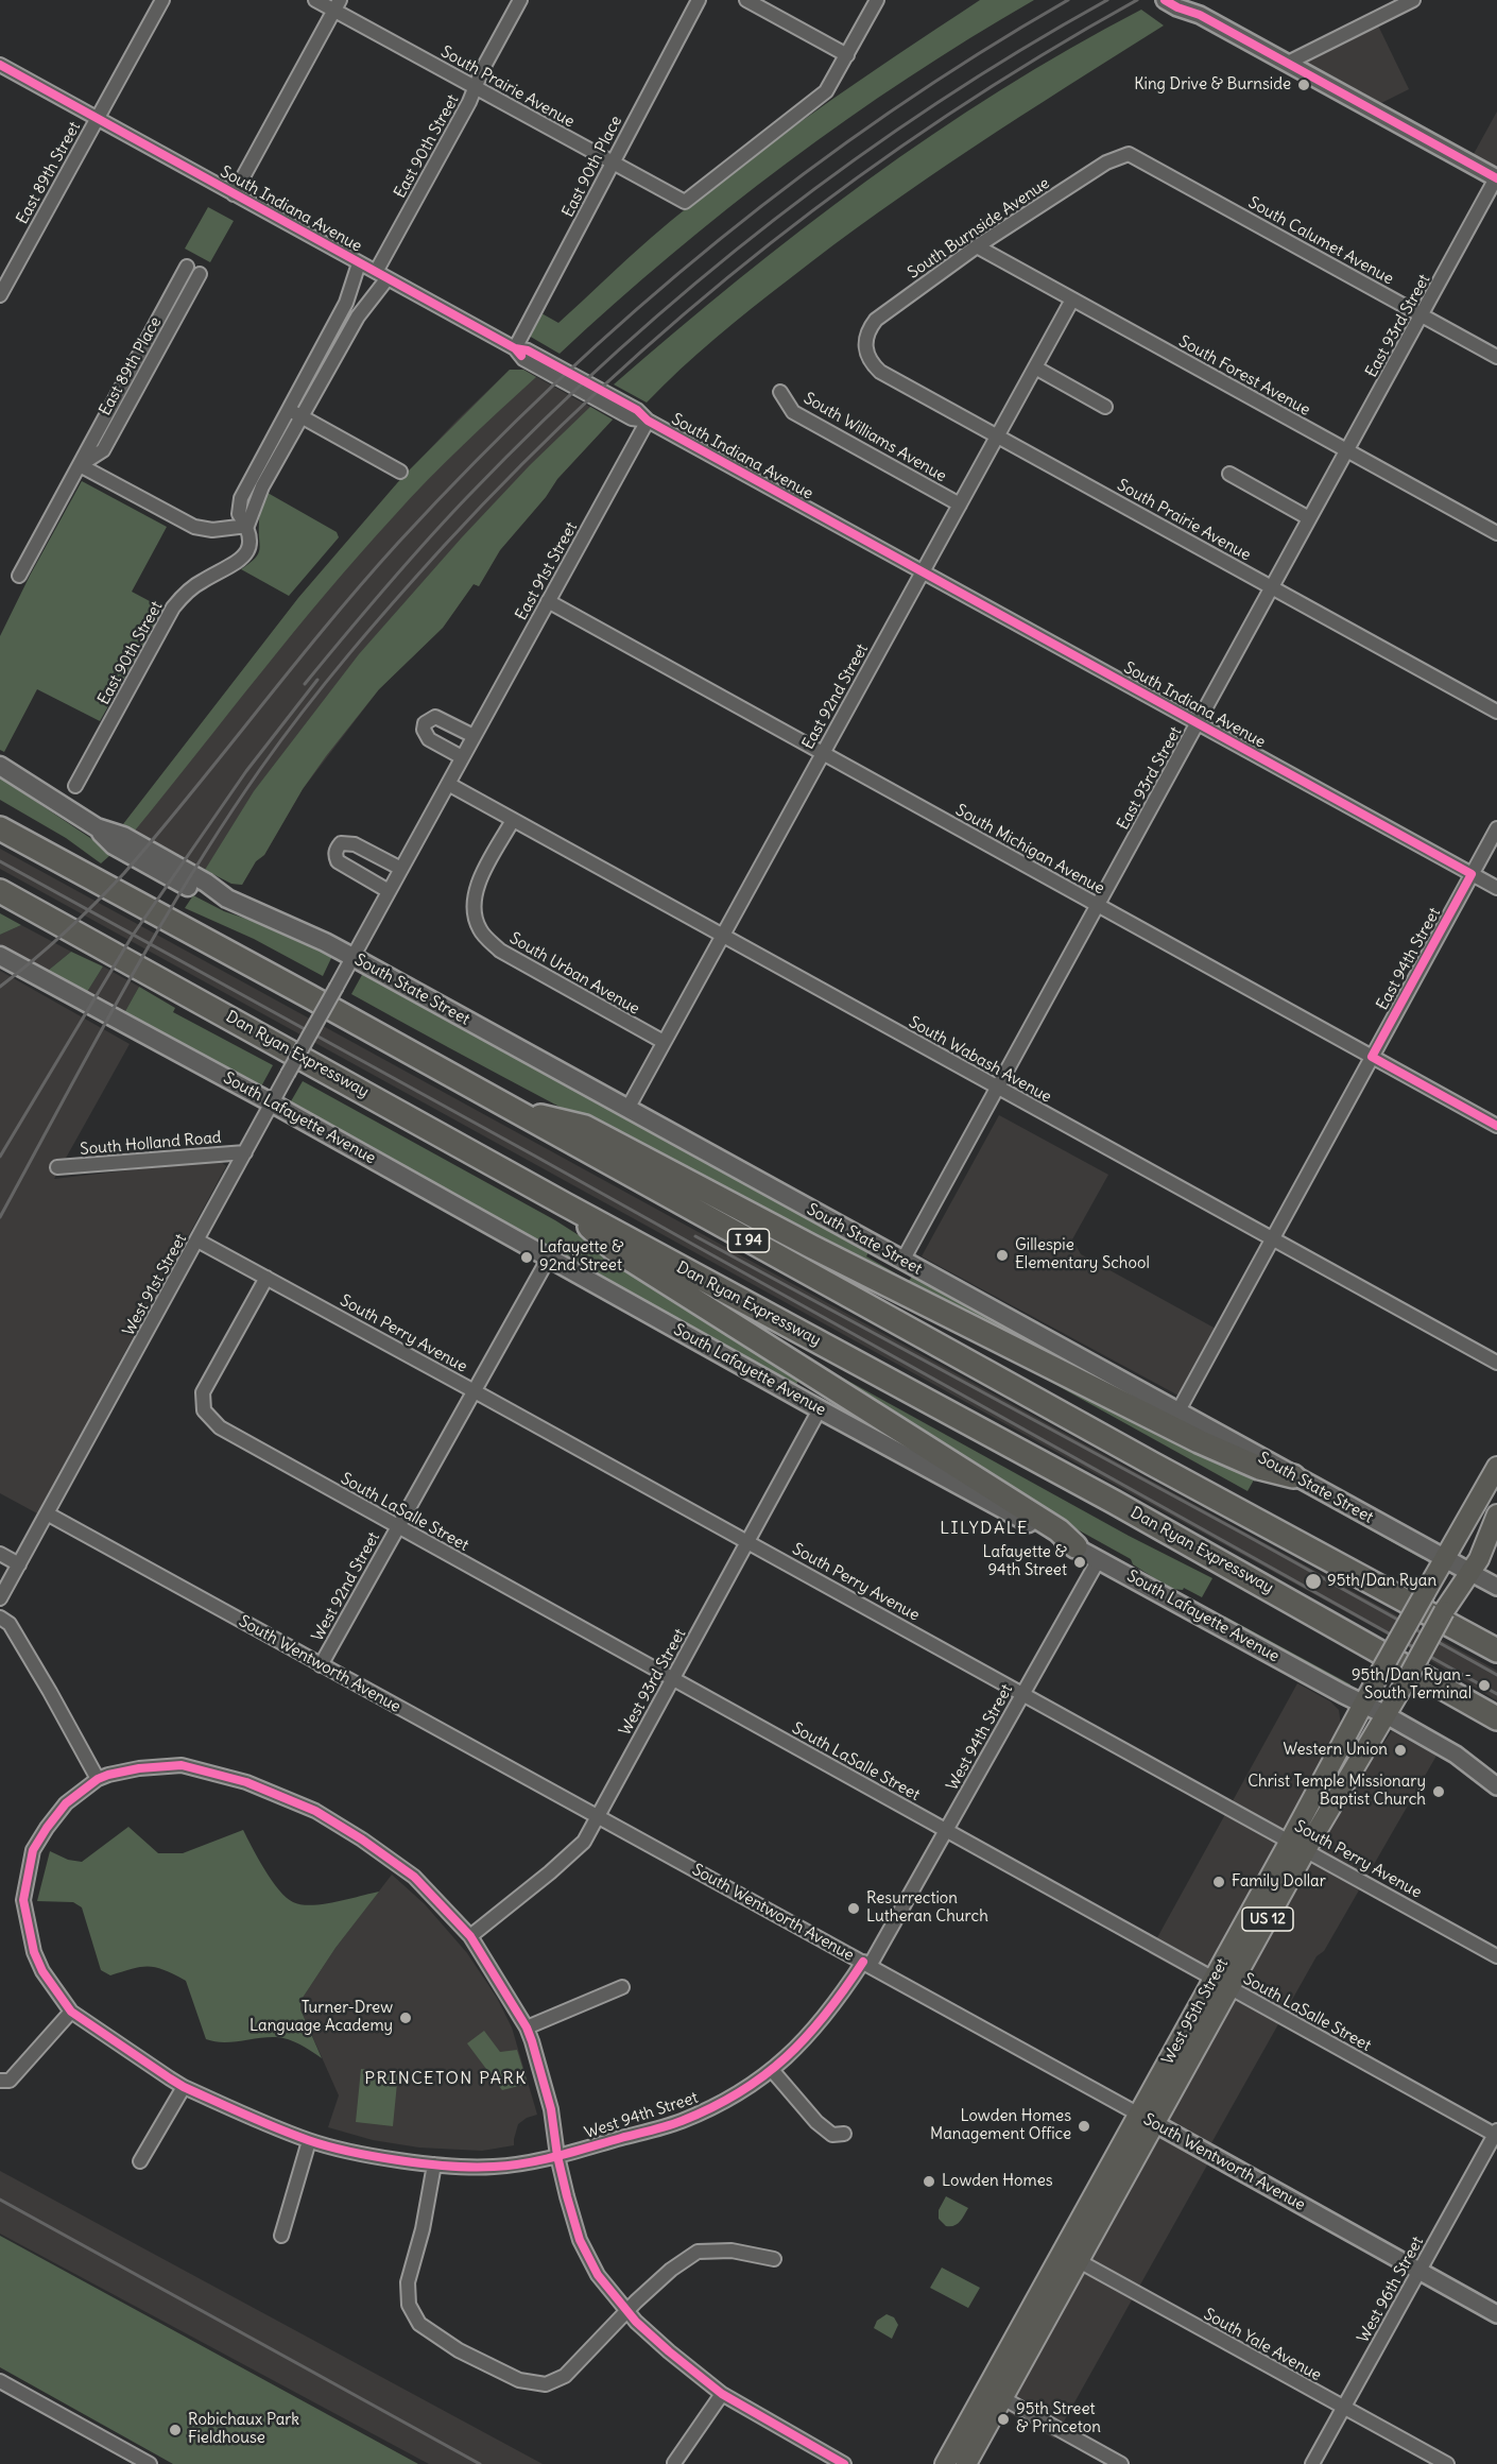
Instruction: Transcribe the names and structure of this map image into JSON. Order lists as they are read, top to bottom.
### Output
{
  "streets": {
    "highway": ["Dan Ryan Expressway", "I 94"],
    "main road": [
      "South State Street",
      "South Lafayette Avenue",
      "US 12",
      "West 95th Street"
    ],
    "street": [
      "South Prairie Avenue",
      "East 90th Street",
      "East 90th Place",
      "East 89th Street",
      "South Indiana Avenue",
      "South Burnside Avenue",
      "South Calumet Avenue",
      "East 93rd Street",
      "East 89th Place",
      "South Forest Avenue",
      "South Williams Avenue",
      "East 91st Street",
      "East 92nd Street",
      "South Michigan Avenue",
      "East 94th Street",
      "South Urban Avenue",
      "South Wabash Avenue",
      "South Holland Road",
      "West 91st Street",
      "South Perry Avenue",
      "South LaSalle Street",
      "West 92nd Street",
      "South Wentworth Avenue",
      "West 93rd Street",
      "West 94th Street",
      "West 96th Street",
      "South Yale Avenue"
    ]
  },
  "crossings": [
    ["South Prairie Avenue", "East 90th Street"],
    ["South Prairie Avenue", "East 90th Place"],
    ["South Prairie Avenue", "South Burnside Avenue"],
    ["South Prairie Avenue", "East 93rd Street"],
    ["South Prairie Avenue", "East 92nd Street"],
    ["East 90th Street", "South Indiana Avenue"],
    ["East 90th Place", "South Indiana Avenue"],
    ["East 89th Street", "South Indiana Avenue"],
    ["South Indiana Avenue", "East 93rd Street"],
    ["South Indiana Avenue", "East 91st Street"],
    ["South Indiana Avenue", "East 92nd Street"],
    ["South Indiana Avenue", "East 94th Street"],
    ["South Burnside Avenue", "South Calumet Avenue"],
    ["South Burnside Avenue", "South Forest Avenue"],
    ["South Calumet Avenue", "East 93rd Street"],
    ["East 93rd Street", "South Forest Avenue"],
    ["East 93rd Street", "South Michigan Avenue"],
    ["East 93rd Street", "South State Street"],
    ["East 93rd Street", "South Wabash Avenue"],
    ["South Forest Avenue", "East 92nd Street"],
    ["South Williams Avenue", "East 92nd Street"],
    ["East 91st Street", "South Michigan Avenue"],
    ["East 91st Street", "South State Street"],
    ["East 91st Street", "South Wabash Avenue"],
    ["East 91st Street", "West 91st Street"],
    ["East 92nd Street", "South Michigan Avenue"],
    ["East 92nd Street", "South Urban Avenue"],
    ["East 92nd Street", "South State Street"],
    ["East 92nd Street", "South Wabash Avenue"],
    ["South Michigan Avenue", "East 94th Street"],
    ["East 94th Street", "South State Street"],
    ["East 94th Street", "South Wabash Avenue"],
    ["South Urban Avenue", "South Wabash Avenue"],
    ["South State Street", "US 12"],
    ["South State Street", "West 95th Street"],
    ["South Lafayette Avenue", "West 91st Street"],
    ["South Lafayette Avenue", "West 92nd Street"],
    ["South Lafayette Avenue", "West 93rd Street"],
    ["South Lafayette Avenue", "West 94th Street"],
    ["South Lafayette Avenue", "West 95th Street"],
    ["South Holland Road", "West 91st Street"],
    ["West 91st Street", "South Perry Avenue"],
    ["West 91st Street", "South Wentworth Avenue"],
    ["South Perry Avenue", "South LaSalle Street"],
    ["South Perry Avenue", "West 92nd Street"],
    ["South Perry Avenue", "West 93rd Street"],
    ["South Perry Avenue", "West 94th Street"],
    ["South Perry Avenue", "West 95th Street"],
    ["South LaSalle Street", "West 92nd Street"],
    ["South LaSalle Street", "West 93rd Street"],
    ["South LaSalle Street", "West 94th Street"],
    ["South LaSalle Street", "West 95th Street"],
    ["South LaSalle Street", "West 96th Street"],
    ["West 92nd Street", "South Wentworth Avenue"],
    ["South Wentworth Avenue", "West 93rd Street"],
    ["South Wentworth Avenue", "West 94th Street"],
    ["South Wentworth Avenue", "West 95th Street"],
    ["South Wentworth Avenue", "West 96th Street"],
    ["US 12", "West 95th Street"],
    ["West 95th Street", "South Yale Avenue"],
    ["West 96th Street", "South Yale Avenue"]
  ],
  "districts": ["LILYDALE", "PRINCETON PARK"],
  "places": [
    "King Drive & Burnside",
    "Gillespie Elementary School",
    "Lafayette & 92nd Street",
    "Lafayette & 94th Street",
    "95th/Dan Ryan",
    "95th/Dan Ryan - South Terminal",
    "Western Union",
    "Christ Temple Missionary Baptist Church",
    "Family Dollar",
    "Resurrection Lutheran Church",
    "Turner-Drew Language Academy",
    "Lowden Homes Management Office",
    "Lowden Homes",
    "95th Street & Princeton",
    "Robichaux Park Fieldhouse"
  ]
}
